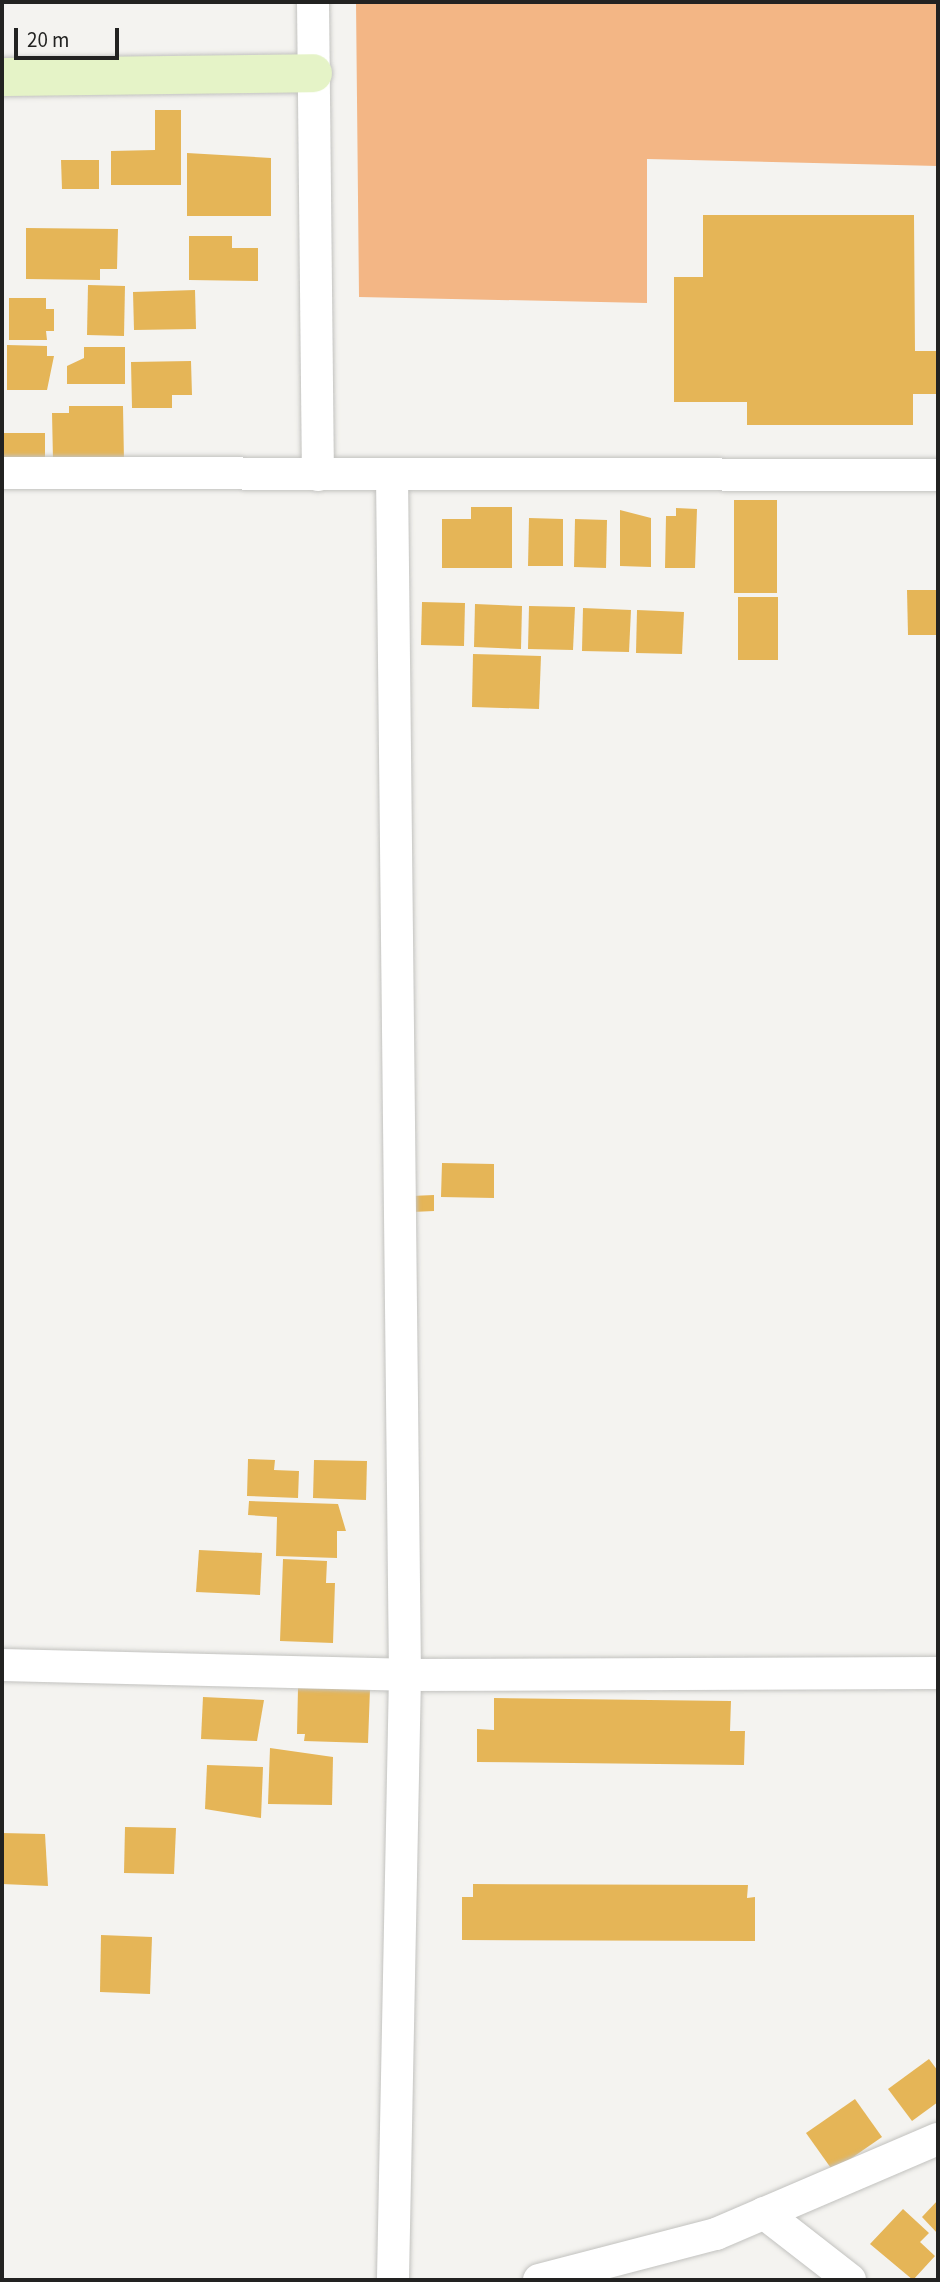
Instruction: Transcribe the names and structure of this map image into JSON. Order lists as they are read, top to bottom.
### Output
{
  "scale_bar": "20 m"
}
